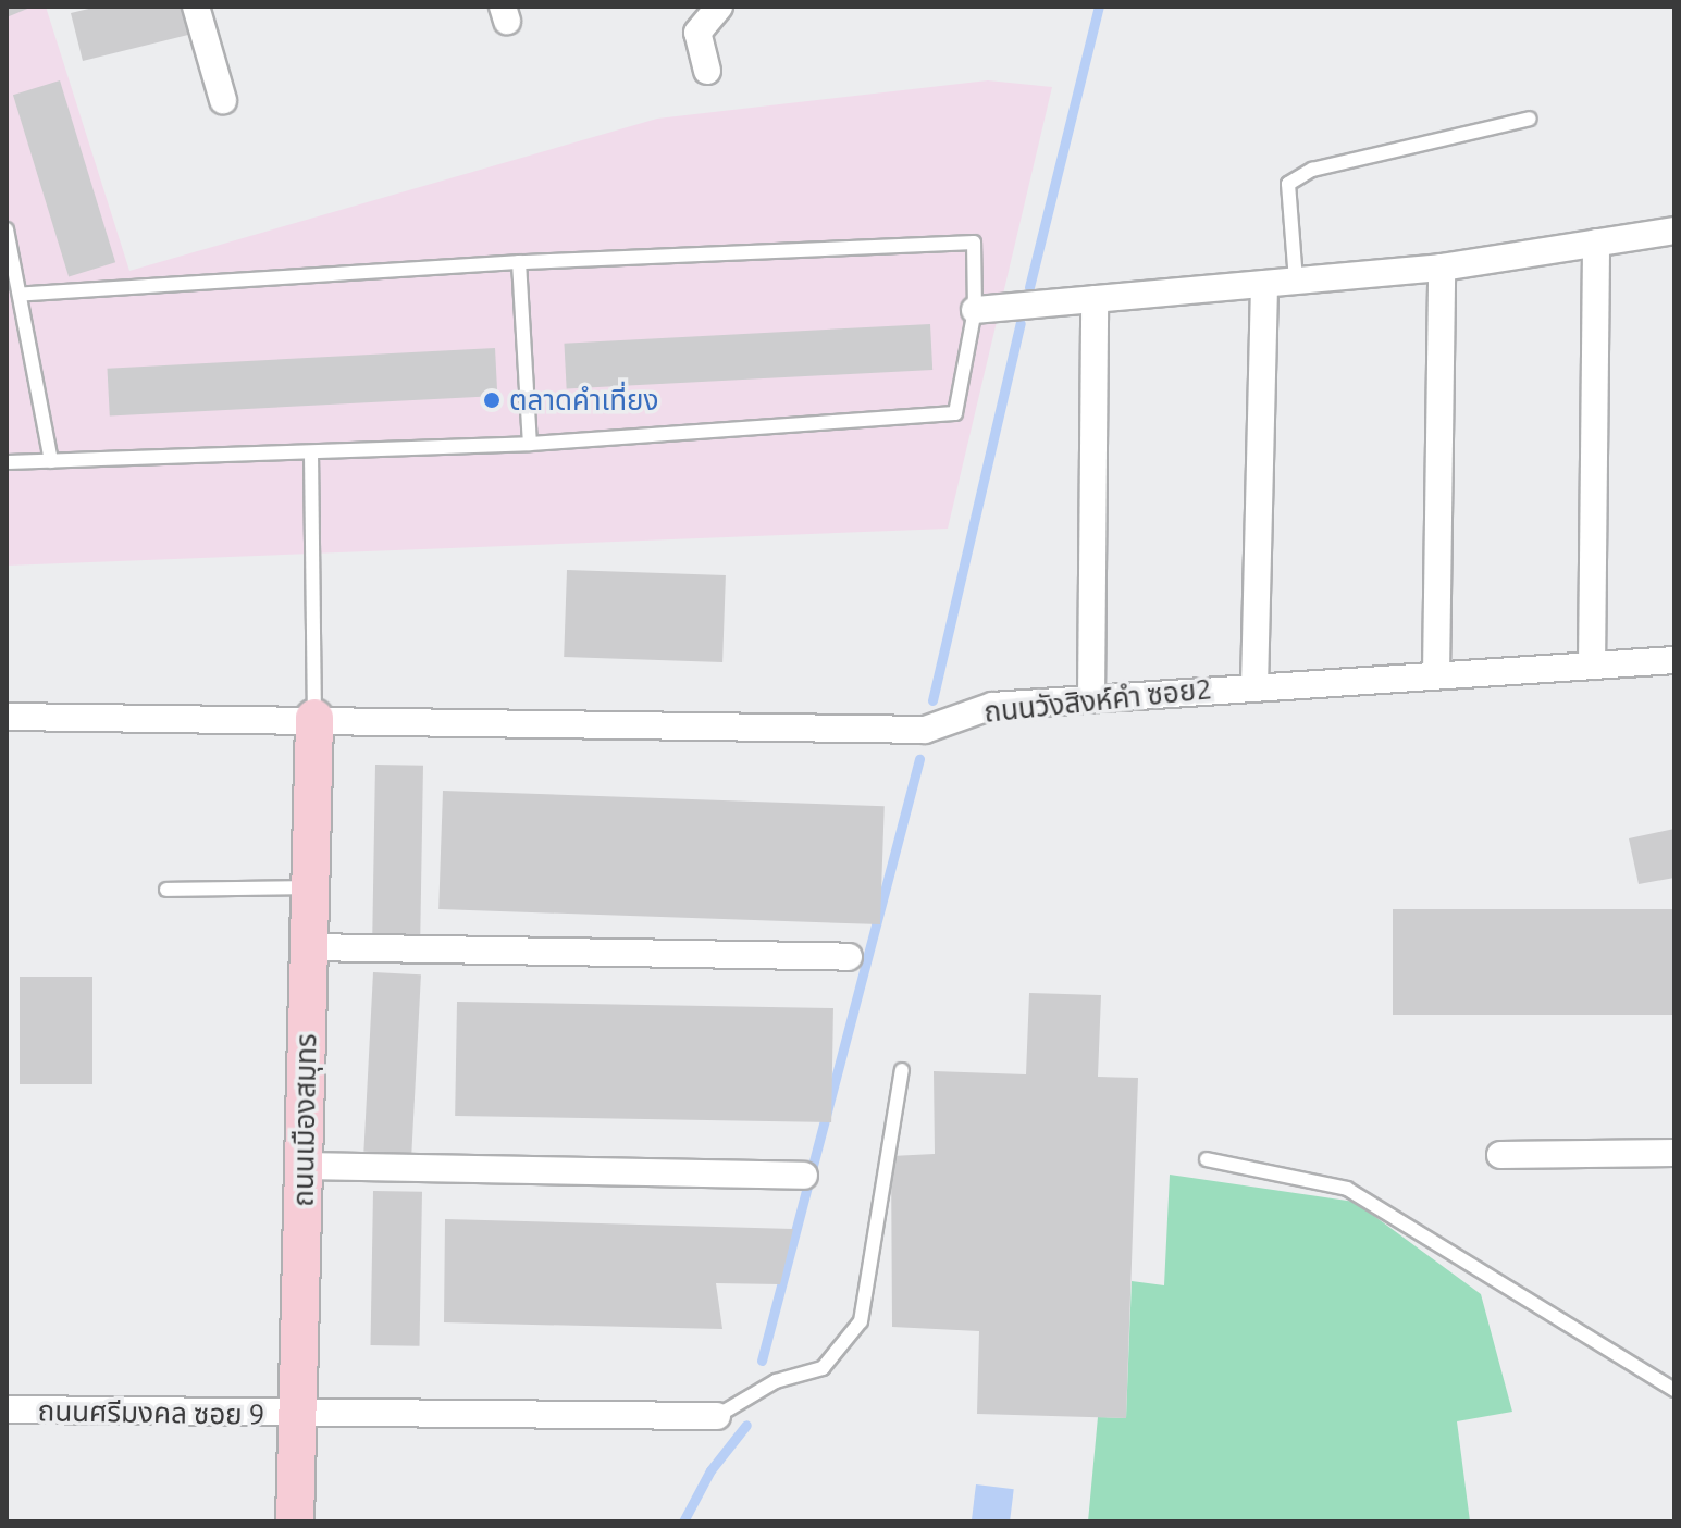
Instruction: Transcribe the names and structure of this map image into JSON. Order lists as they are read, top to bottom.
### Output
{
  "streets": {
    "street": ["ถนนวังสิงห์คำ ซอย2", "ถนนเมืองสมุทร", "ถนนศรีมงคล ซอย 9"]
  },
  "crossings": [
    ["ถนนวังสิงห์คำ ซอย2", "ถนนเมืองสมุทร"],
    ["ถนนเมืองสมุทร", "ถนนศรีมงคล ซอย 9"]
  ],
  "places": ["ตลาดคำเที่ยง"]
}
